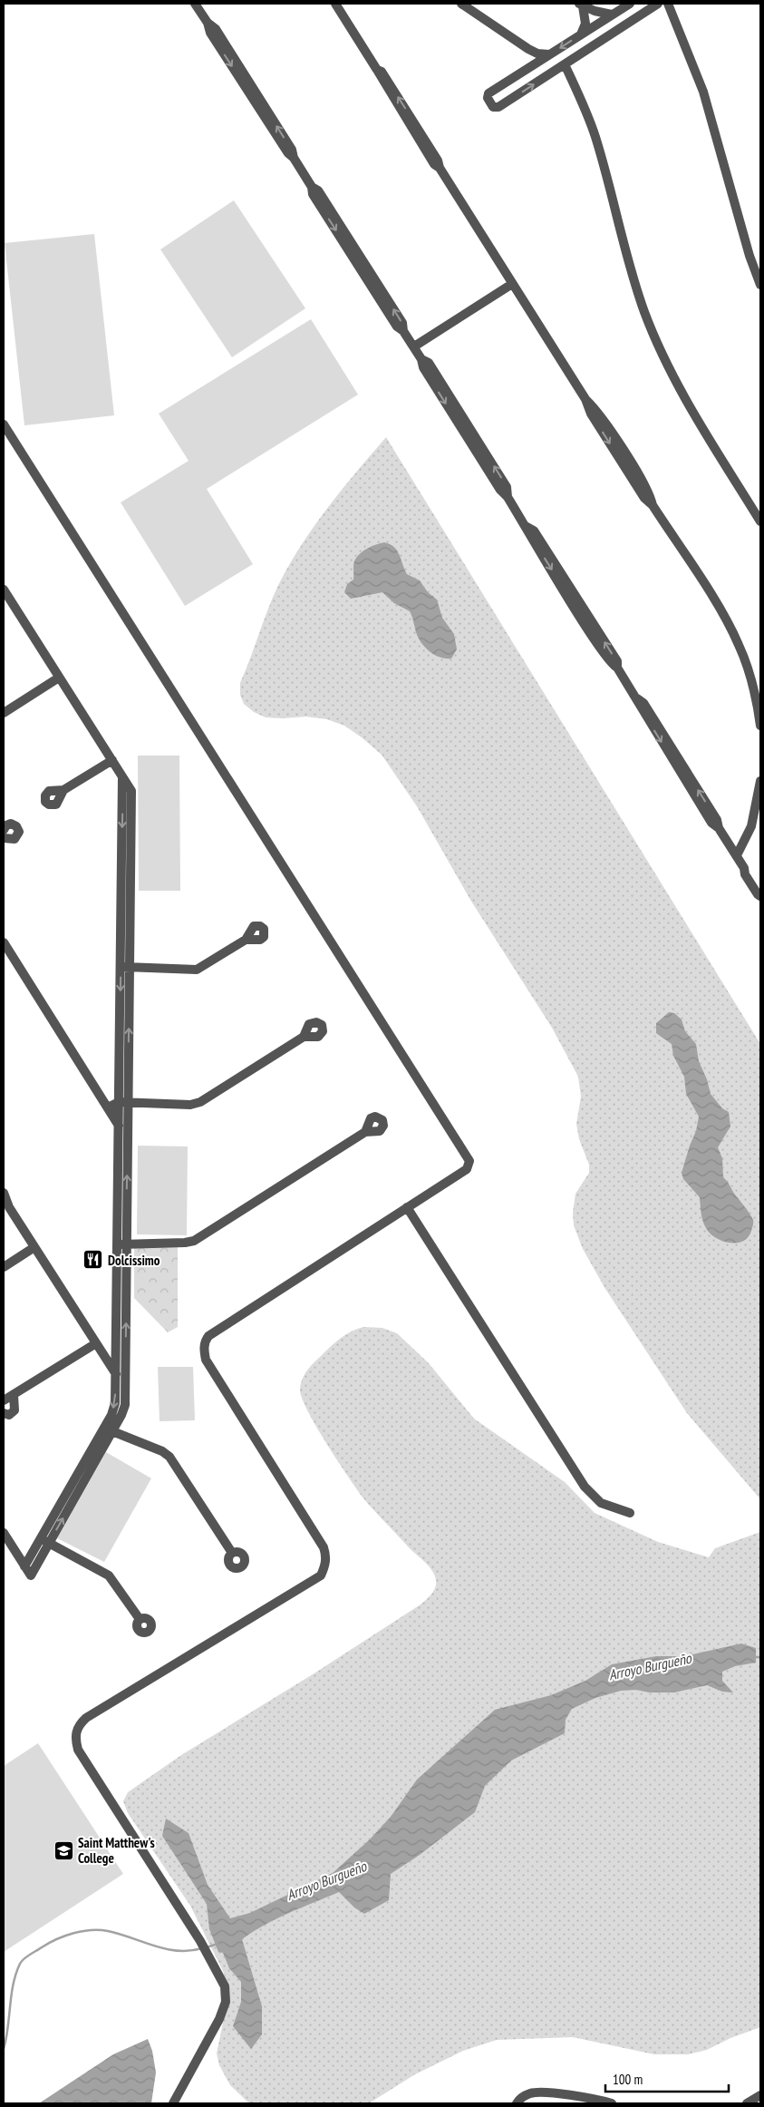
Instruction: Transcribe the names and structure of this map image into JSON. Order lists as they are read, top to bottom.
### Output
{
  "water": ["Arroyo Burgueño"],
  "places": {
    "restaurant": ["Dolcissimo"],
    "school or university": ["Saint Matthew's College"]
  },
  "scale_bar": "100 m"
}
